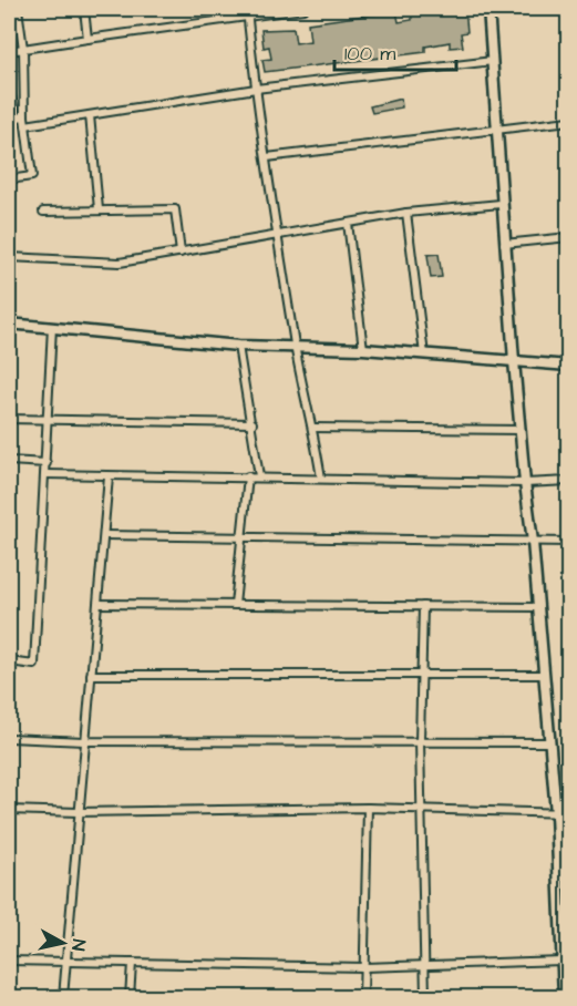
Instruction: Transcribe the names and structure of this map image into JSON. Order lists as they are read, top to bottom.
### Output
{
  "scale_bar": "100 m",
  "north": "right"
}
